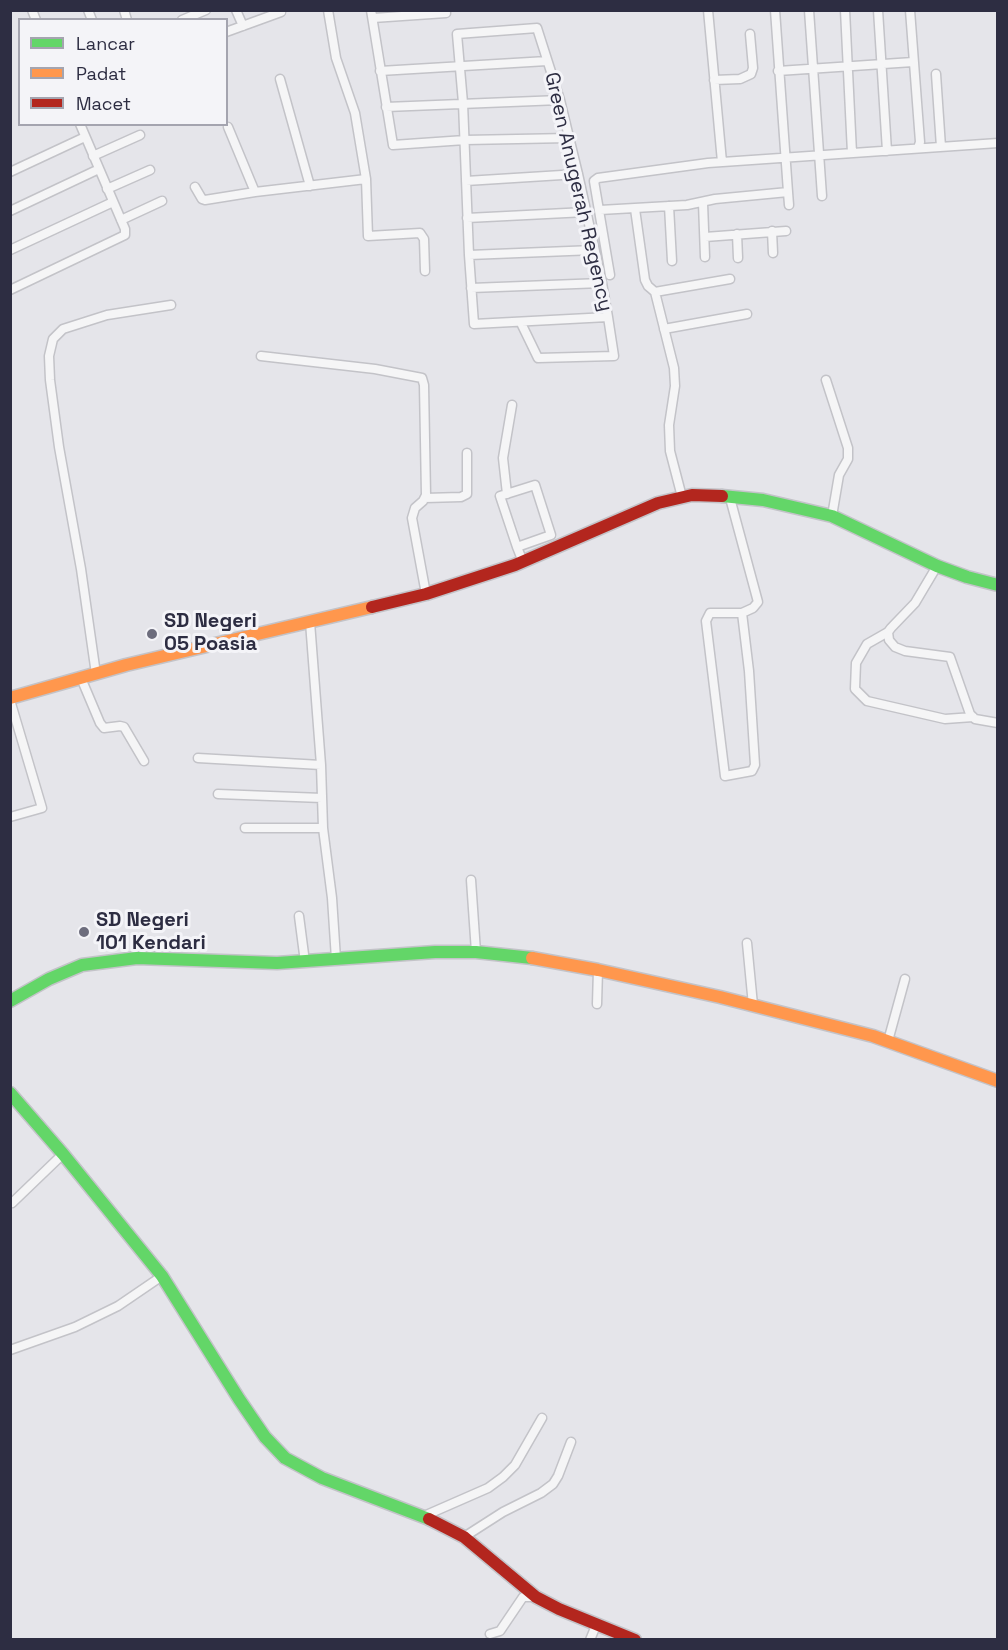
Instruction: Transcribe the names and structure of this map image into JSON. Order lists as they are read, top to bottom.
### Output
{
  "streets": {
    "street": ["Green Anugerah Regency"]
  },
  "places": ["SD Negeri 05 Poasia", "SD Negeri 101 Kendari"],
  "legend": ["Lancar", "Padat", "Macet"]
}
